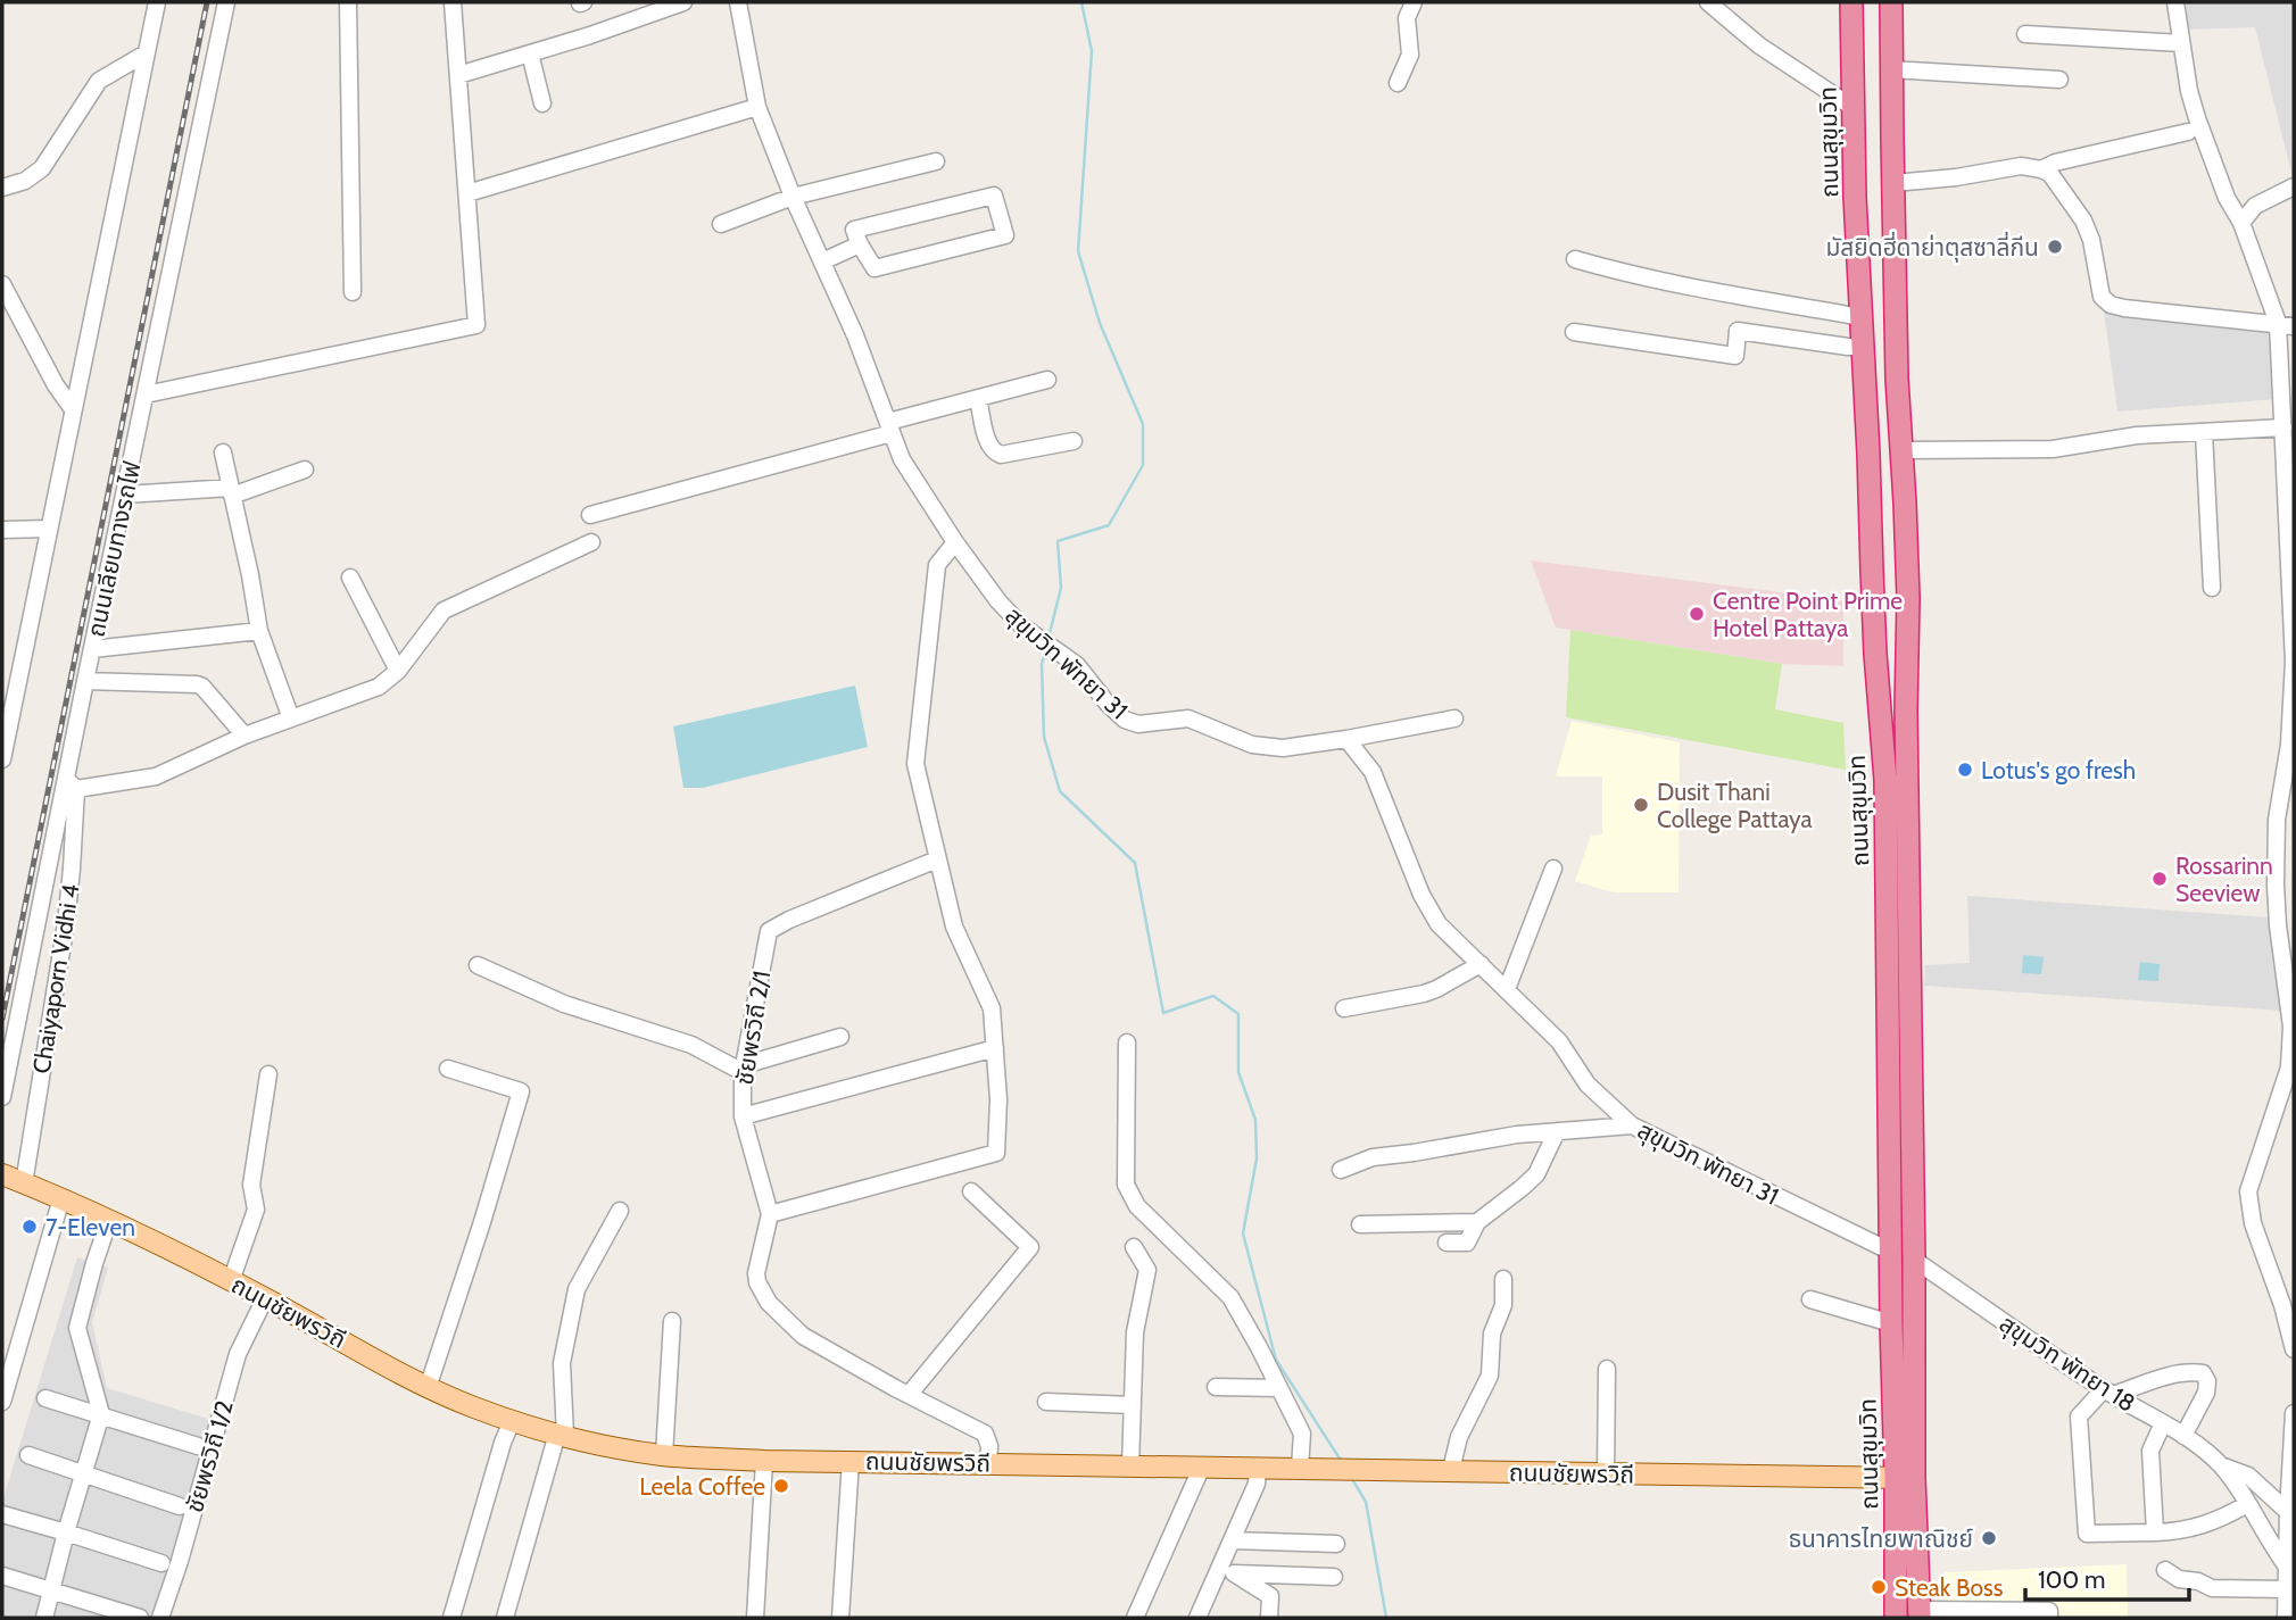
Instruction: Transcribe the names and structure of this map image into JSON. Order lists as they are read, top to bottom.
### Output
{
  "streets": {
    "highway": ["ถนนสุขุมวิท"],
    "main road": ["ถนนชัยพรวิถี"],
    "street": [
      "ถนนเลียบทางรถไฟ",
      "สุขุมวิท พัทยา 31",
      "Chaiyaporn Vidhi 4",
      "ชัยพรวิถี 2/1",
      "สุขุมวิท พัทยา 18",
      "ชัยพรวิถี 1/2"
    ]
  },
  "crossings": [
    ["ถนนสุขุมวิท", "สุขุมวิท พัทยา 31"],
    ["ถนนสุขุมวิท", "ถนนชัยพรวิถี"],
    ["ถนนสุขุมวิท", "สุขุมวิท พัทยา 18"],
    ["ถนนเลียบทางรถไฟ", "Chaiyaporn Vidhi 4"],
    ["Chaiyaporn Vidhi 4", "ถนนชัยพรวิถี"],
    ["ชัยพรวิถี 2/1", "ถนนชัยพรวิถี"],
    ["ถนนชัยพรวิถี", "ชัยพรวิถี 1/2"]
  ],
  "places": [
    "มัสยิดฮี่ดาย่าตุสซาลี่กีน",
    "Centre Point Prime Hotel Pattaya",
    "Lotus's go fresh",
    "Dusit Thani College Pattaya",
    "Rossarinn Seeview",
    "7-Eleven",
    "Leela Coffee",
    "ธนาคารไทยพาณิชย์",
    "Steak Boss"
  ],
  "scale_bar": "100 m"
}
